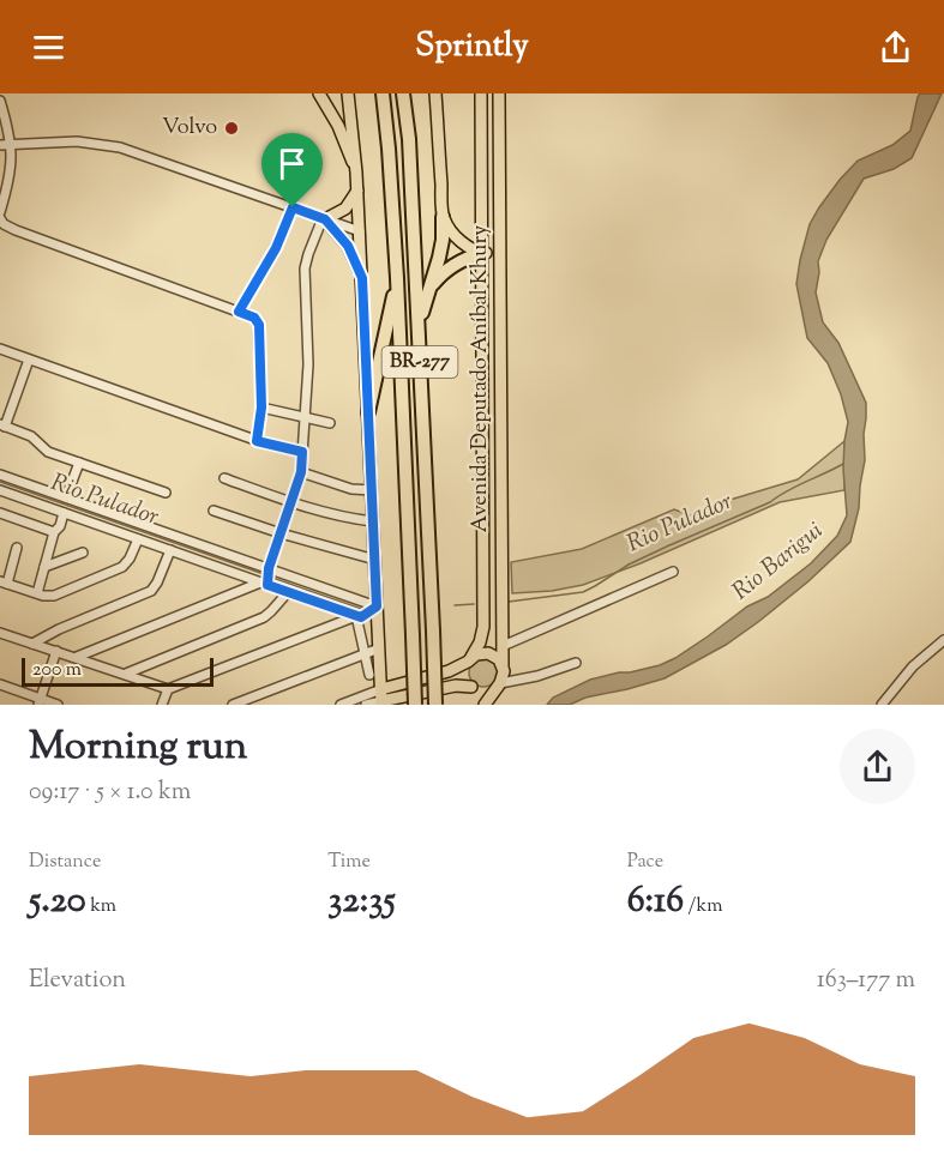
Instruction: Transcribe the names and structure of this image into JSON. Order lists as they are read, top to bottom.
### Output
{
  "streets": {
    "highway": ["BR-277"],
    "main road": ["Avenida Deputado Aníbal Khury"]
  },
  "water": ["Rio Pulador", "Rio Barigui"],
  "places": ["Volvo"],
  "scale_bar": "200 m",
  "page": {
    "header": "Sprintly",
    "scale": "200 m",
    "heading": ["Morning run", "09:17 · 5 × 1.0 km"],
    "stats": [
      ["Distance", "5.20 km"],
      ["Time", "32:35"],
      ["Pace", "6:16 /km"]
    ],
    "chart": ["Elevation", "163–177 m"]
  }
}
